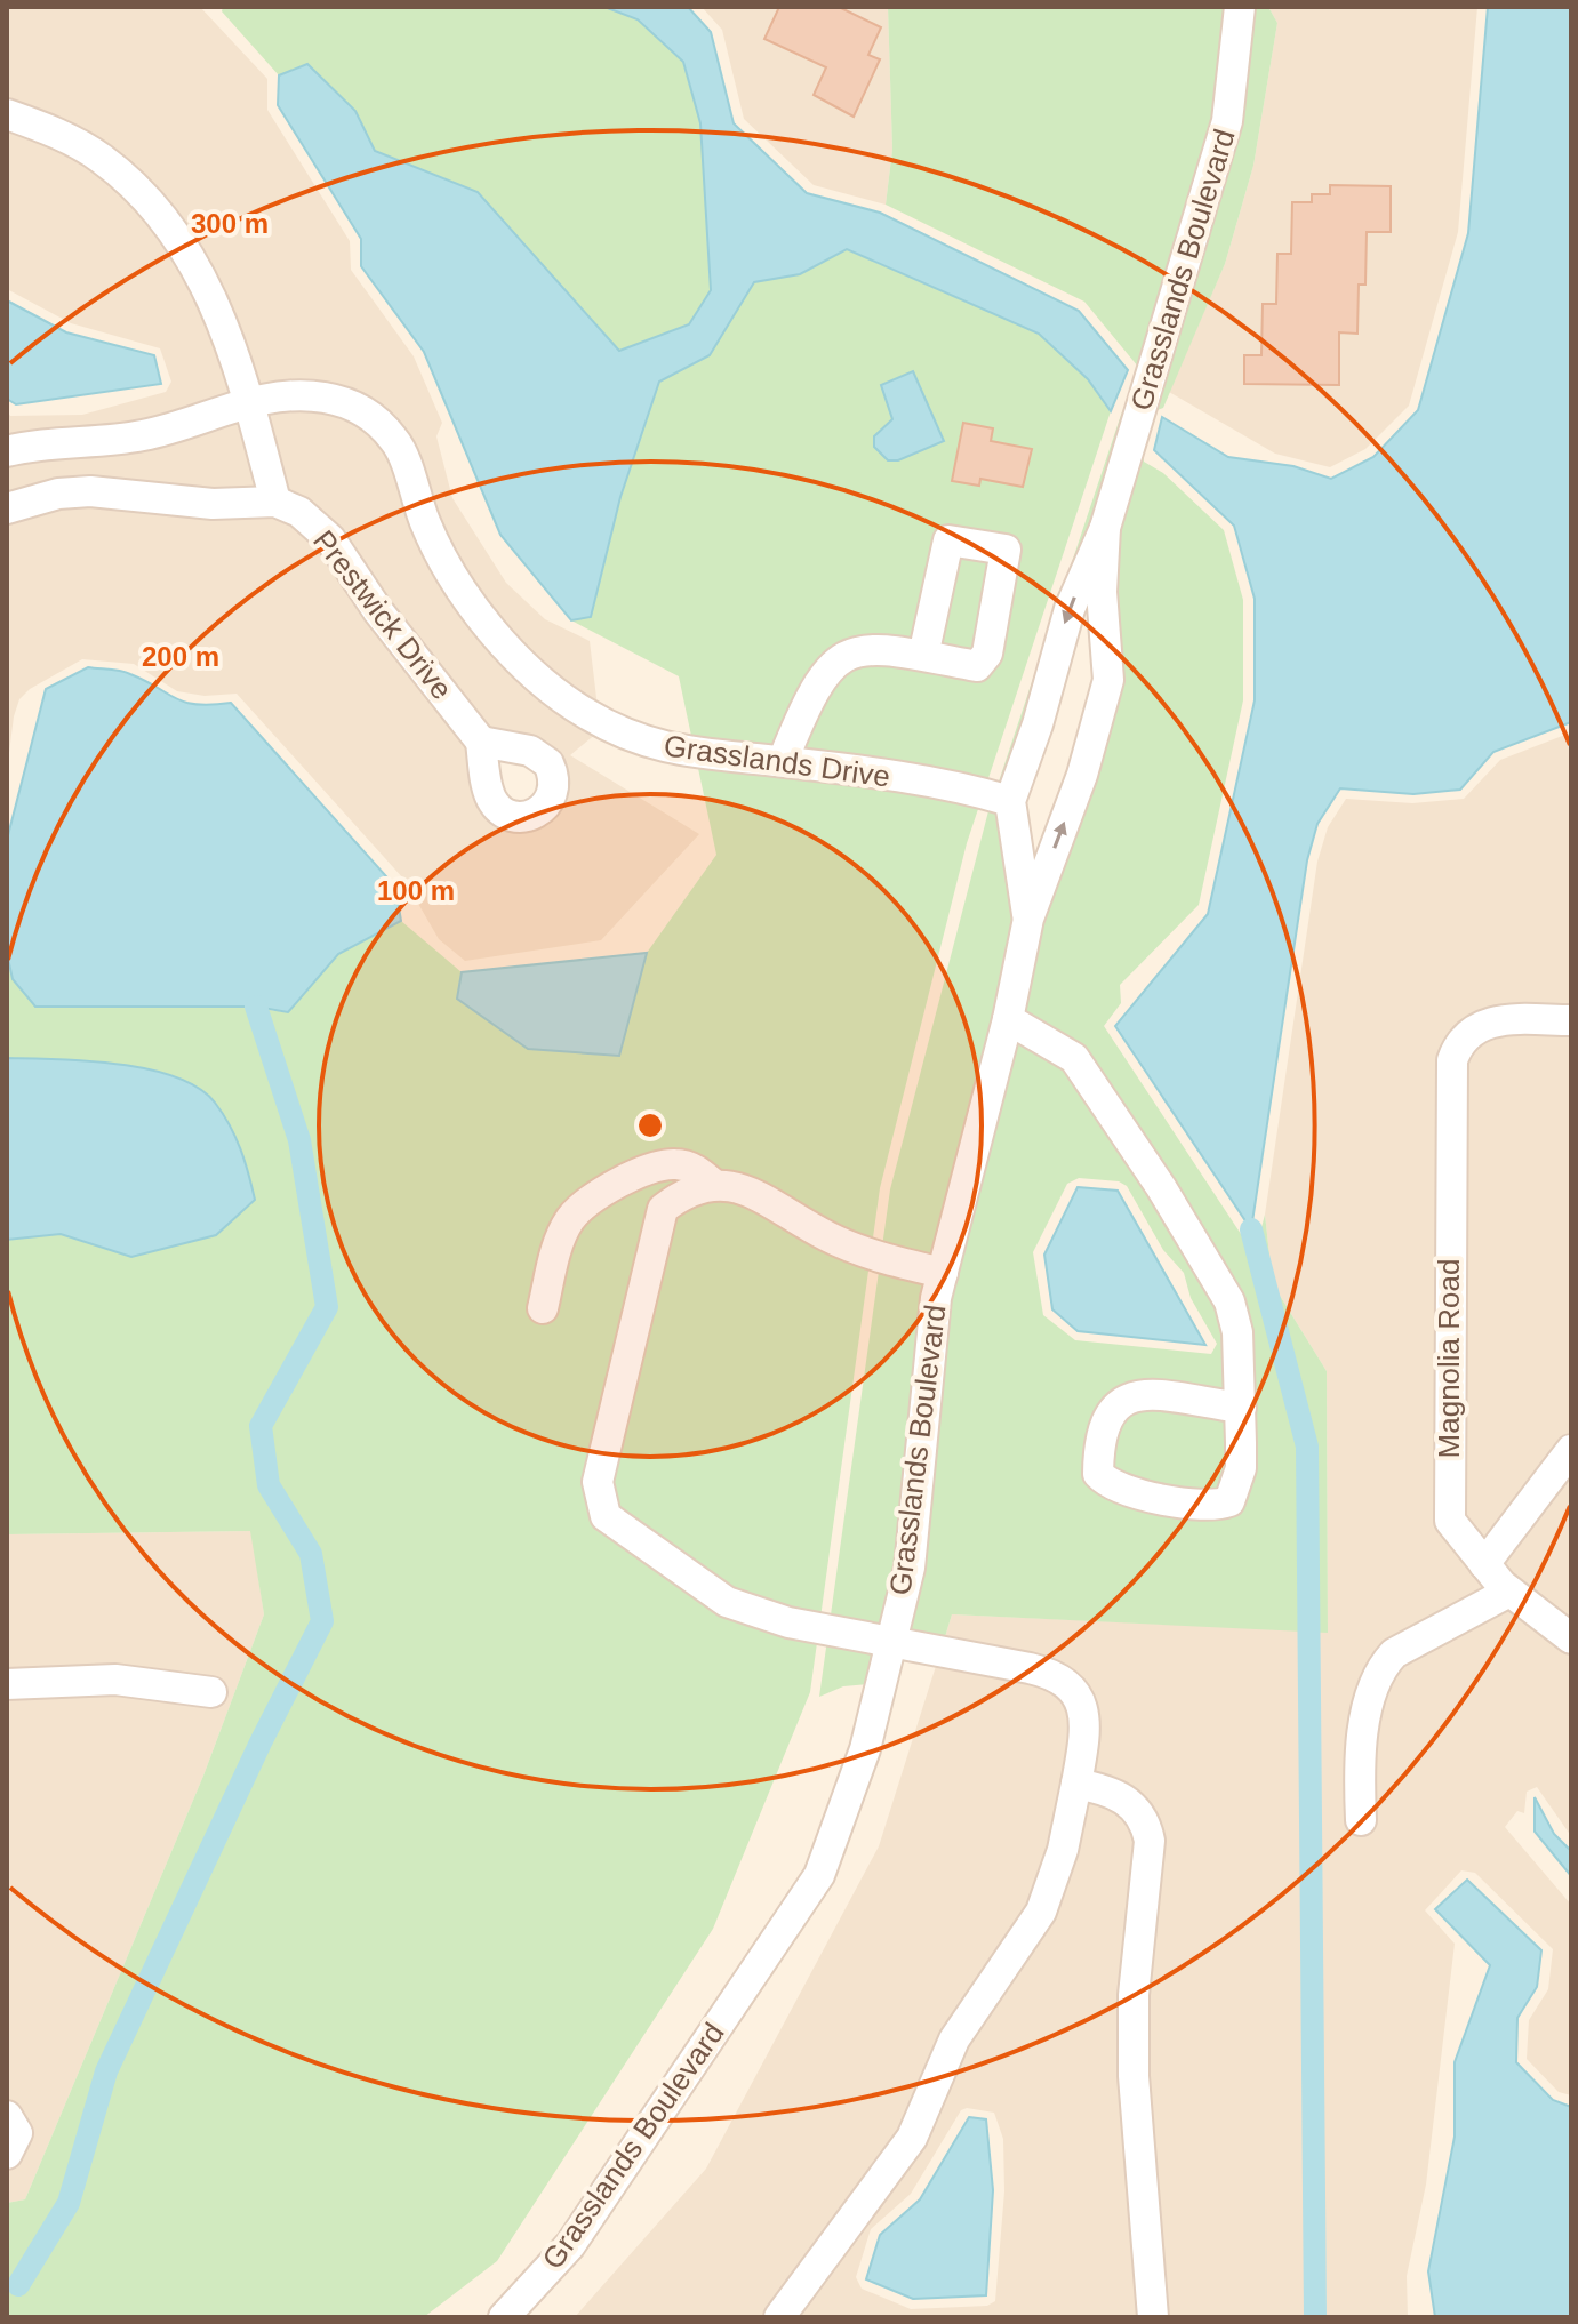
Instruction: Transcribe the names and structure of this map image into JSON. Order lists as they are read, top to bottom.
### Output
{
  "streets": {
    "street": [
      "Grasslands Boulevard",
      "Prestwick Drive",
      "Grasslands Drive",
      "Magnolia Road"
    ]
  },
  "crossings": [
    ["Grasslands Boulevard", "Grasslands Drive"]
  ],
  "rings": ["300 m", "200 m", "100 m"]
}
